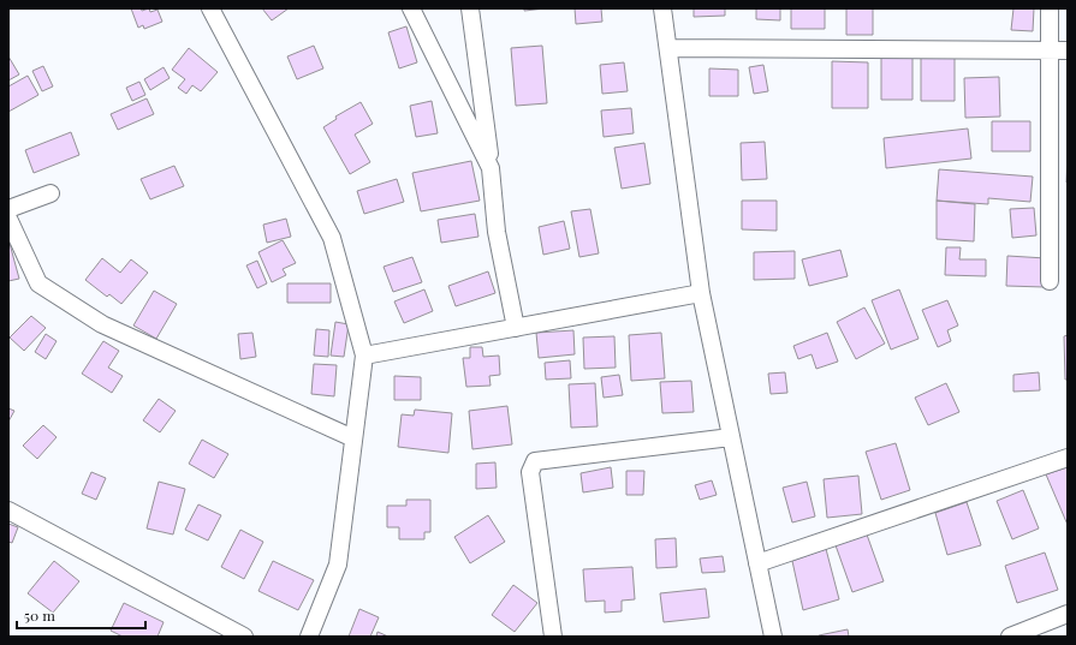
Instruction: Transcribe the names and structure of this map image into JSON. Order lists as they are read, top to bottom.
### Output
{
  "scale_bar": "50 m"
}
